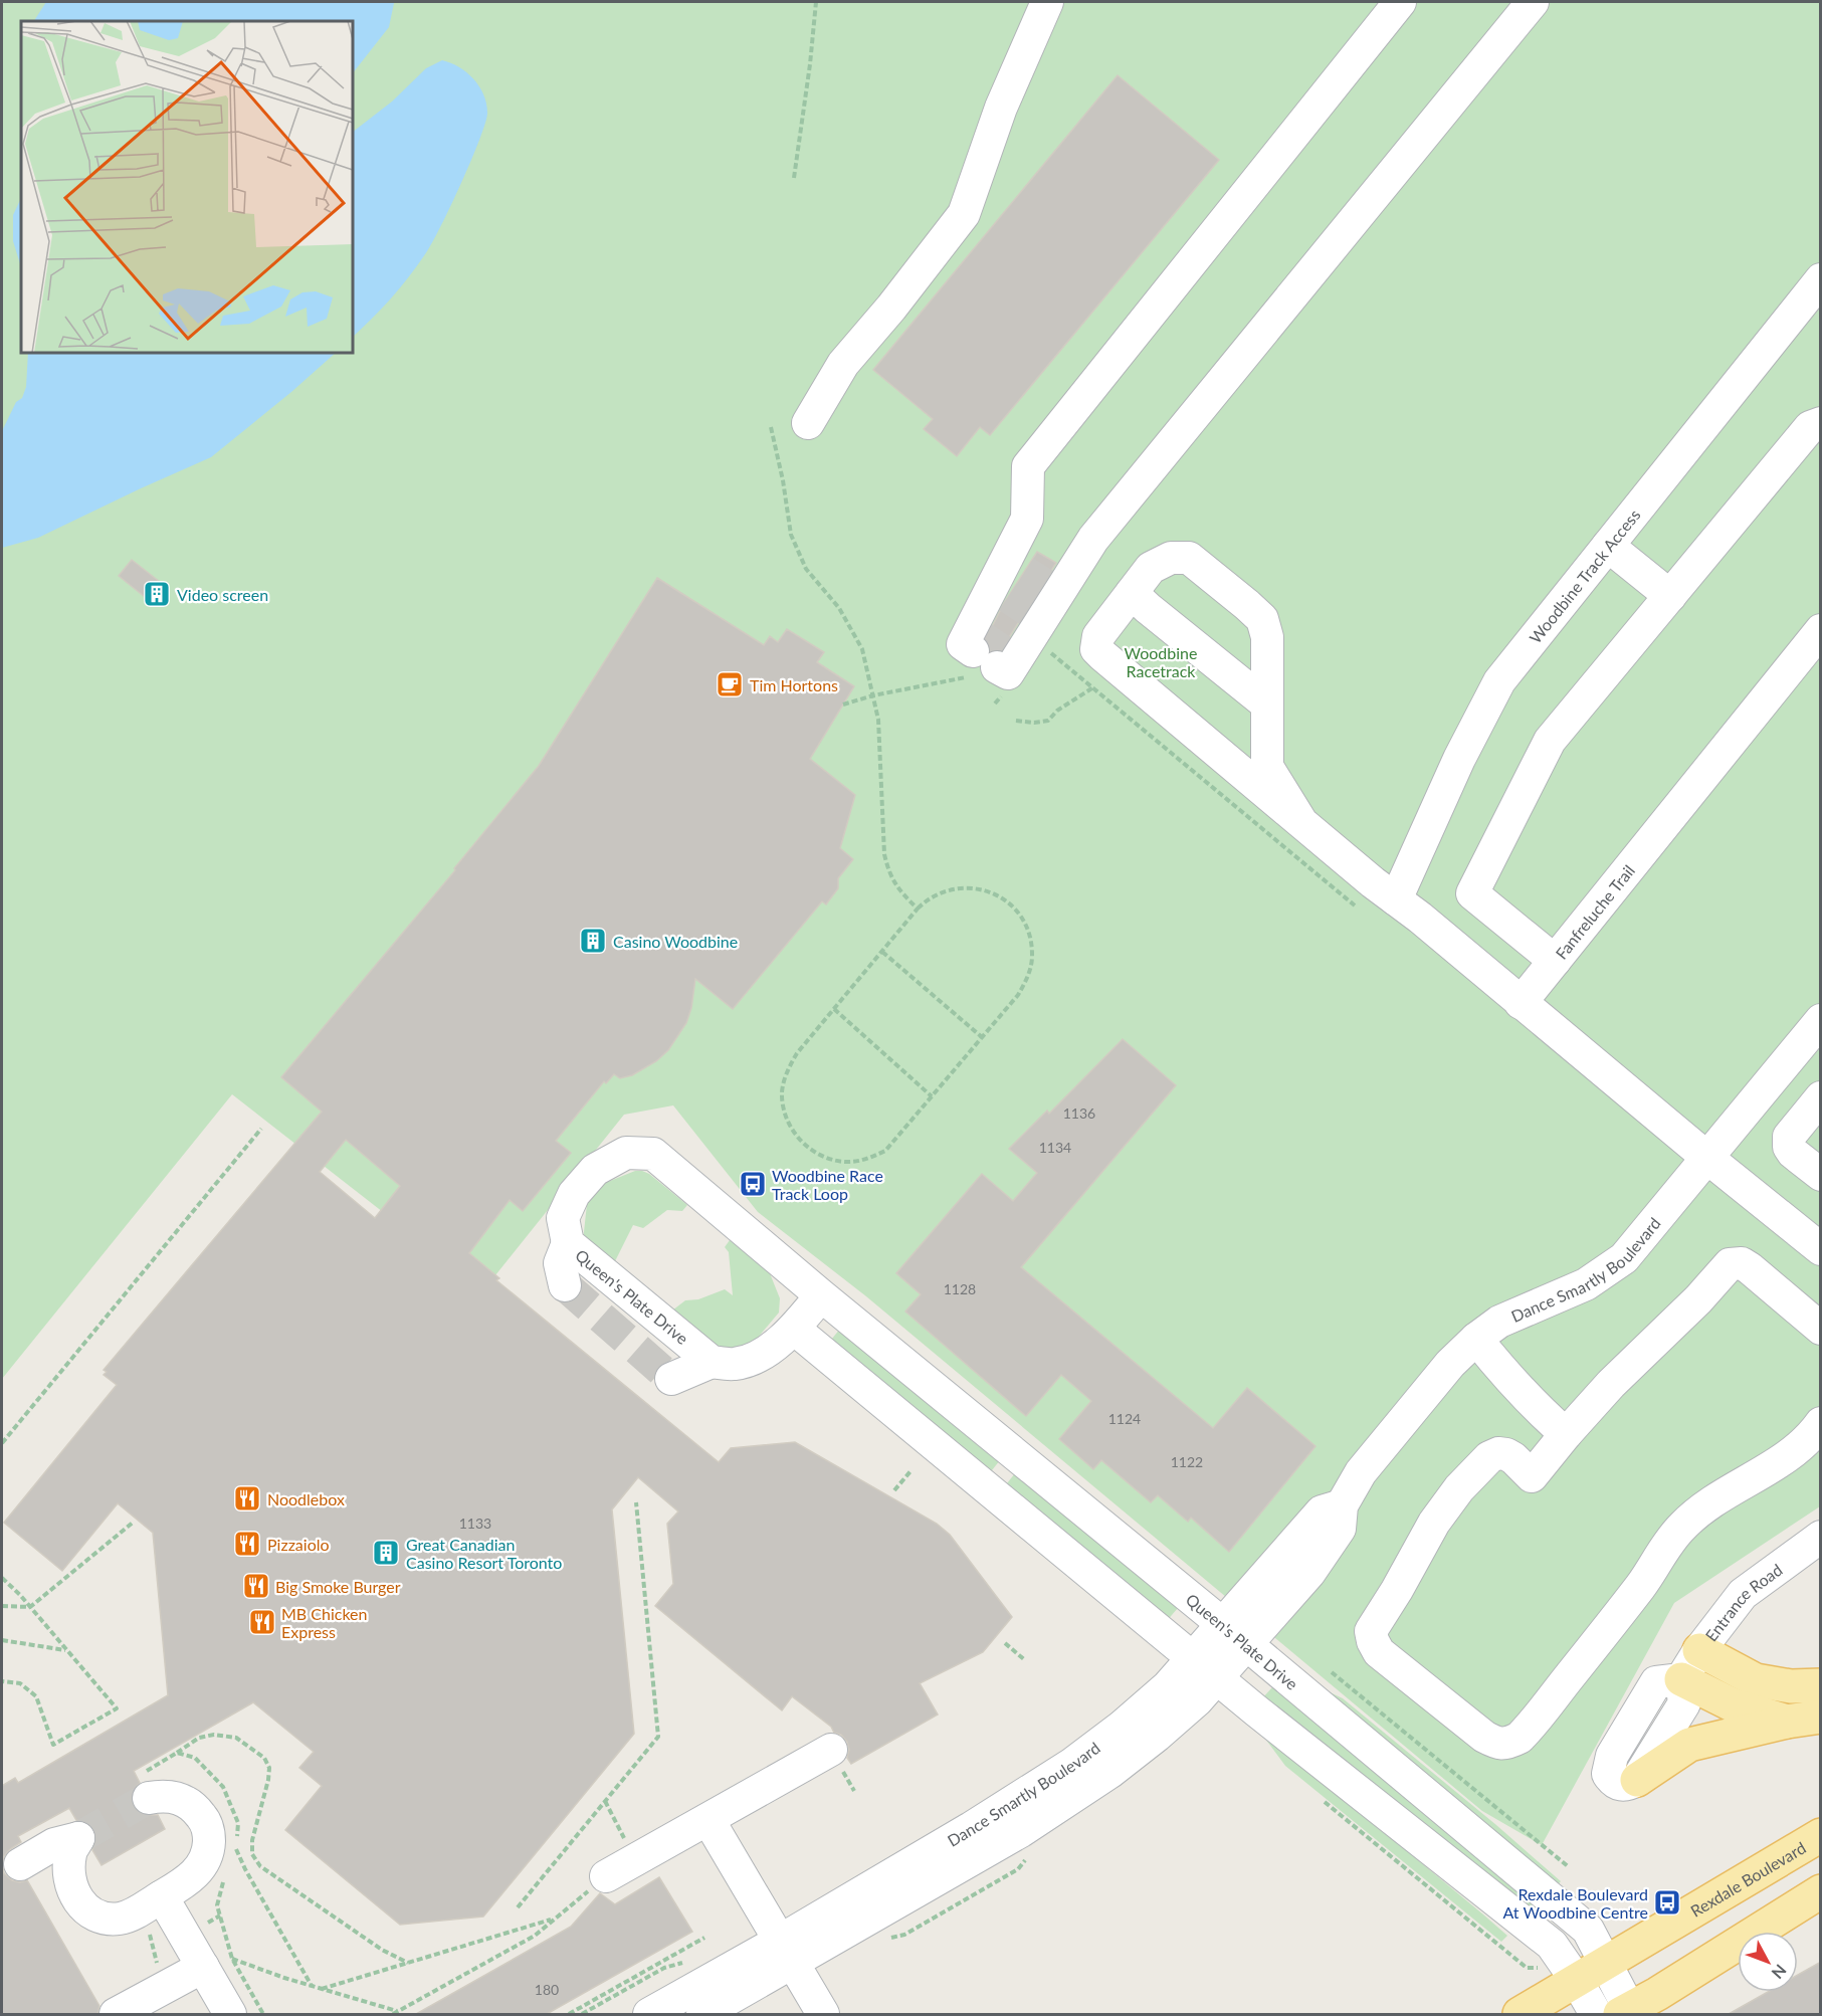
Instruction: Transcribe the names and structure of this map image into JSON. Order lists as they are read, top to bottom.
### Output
{
  "streets": {
    "main road": ["Rexdale Boulevard"],
    "street": [
      "Woodbine Track Access",
      "Fanfreluche Trail",
      "Dance Smartly Boulevard",
      "Queen's Plate Drive",
      "Entrance Road"
    ]
  },
  "crossings": [
    ["Dance Smartly Boulevard", "Queen's Plate Drive"],
    ["Queen's Plate Drive", "Rexdale Boulevard"]
  ],
  "parks": ["Woodbine Racetrack"],
  "places": {
    "building": ["Video screen", "Casino Woodbine", "Great Canadian Casino Resort Toronto"],
    "cafe": ["Tim Hortons"],
    "bus stop": ["Woodbine Race Track Loop", "Rexdale Boulevard At Woodbine Centre"],
    "restaurant": [
      "Noodlebox",
      "Pizzaiolo",
      "Big Smoke Burger",
      "MB Chicken Express"
    ]
  },
  "house_numbers": [
    "1136",
    "1134",
    "1128",
    "1124",
    "1122",
    "1133",
    "180"
  ],
  "north": "bottom right"
}
